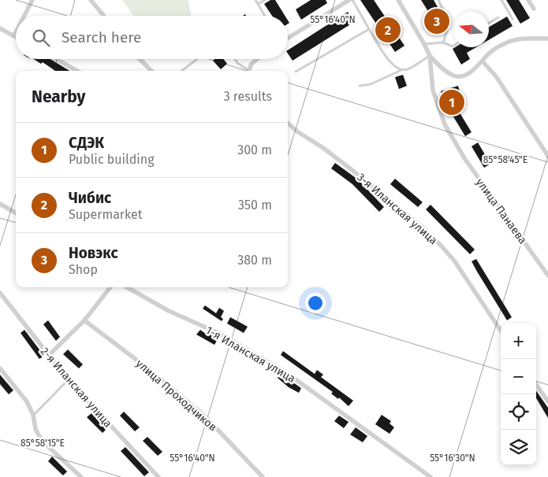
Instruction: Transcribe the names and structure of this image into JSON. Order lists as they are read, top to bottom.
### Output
{
  "streets": {
    "street": [
      "3-я Иланская улица",
      "улица Панаева",
      "1-я Иланская улица",
      "2-я Иланская улица",
      "улица Проходчиков"
    ]
  },
  "north": "left",
  "page": {
    "pins": ["3", "2", "1"],
    "search": "Search here",
    "heading": ["Nearby", "3 results"],
    "list": [
      {
        "mark": "1",
        "name": "СДЭК",
        "note": "Public building",
        "value": "300 m"
      },
      {
        "mark": "2",
        "name": "Чибис",
        "note": "Supermarket",
        "value": "350 m"
      },
      {
        "mark": "3",
        "name": "Новэкс",
        "note": "Shop",
        "value": "380 m"
      }
    ],
    "map_buttons": ["+", "−"]
  },
  "coordinates": [
    "55°16'40\"N",
    "85°58'45\"E",
    "85°58'15\"E",
    "55°16'30\"N"
  ]
}
